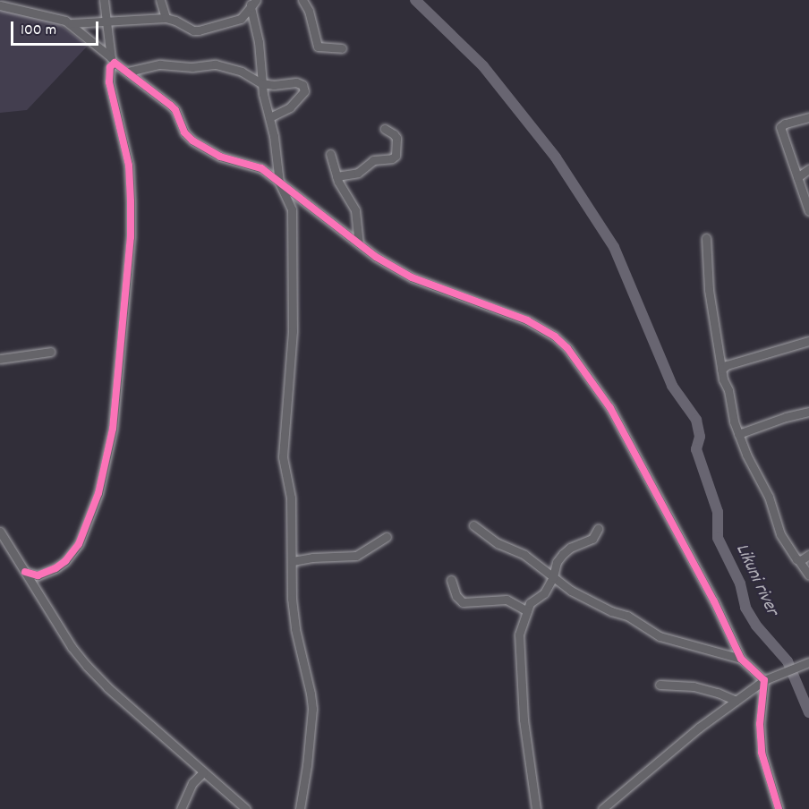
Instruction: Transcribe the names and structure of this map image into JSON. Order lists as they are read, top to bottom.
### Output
{
  "water": ["Likuni river"],
  "scale_bar": "100 m"
}
